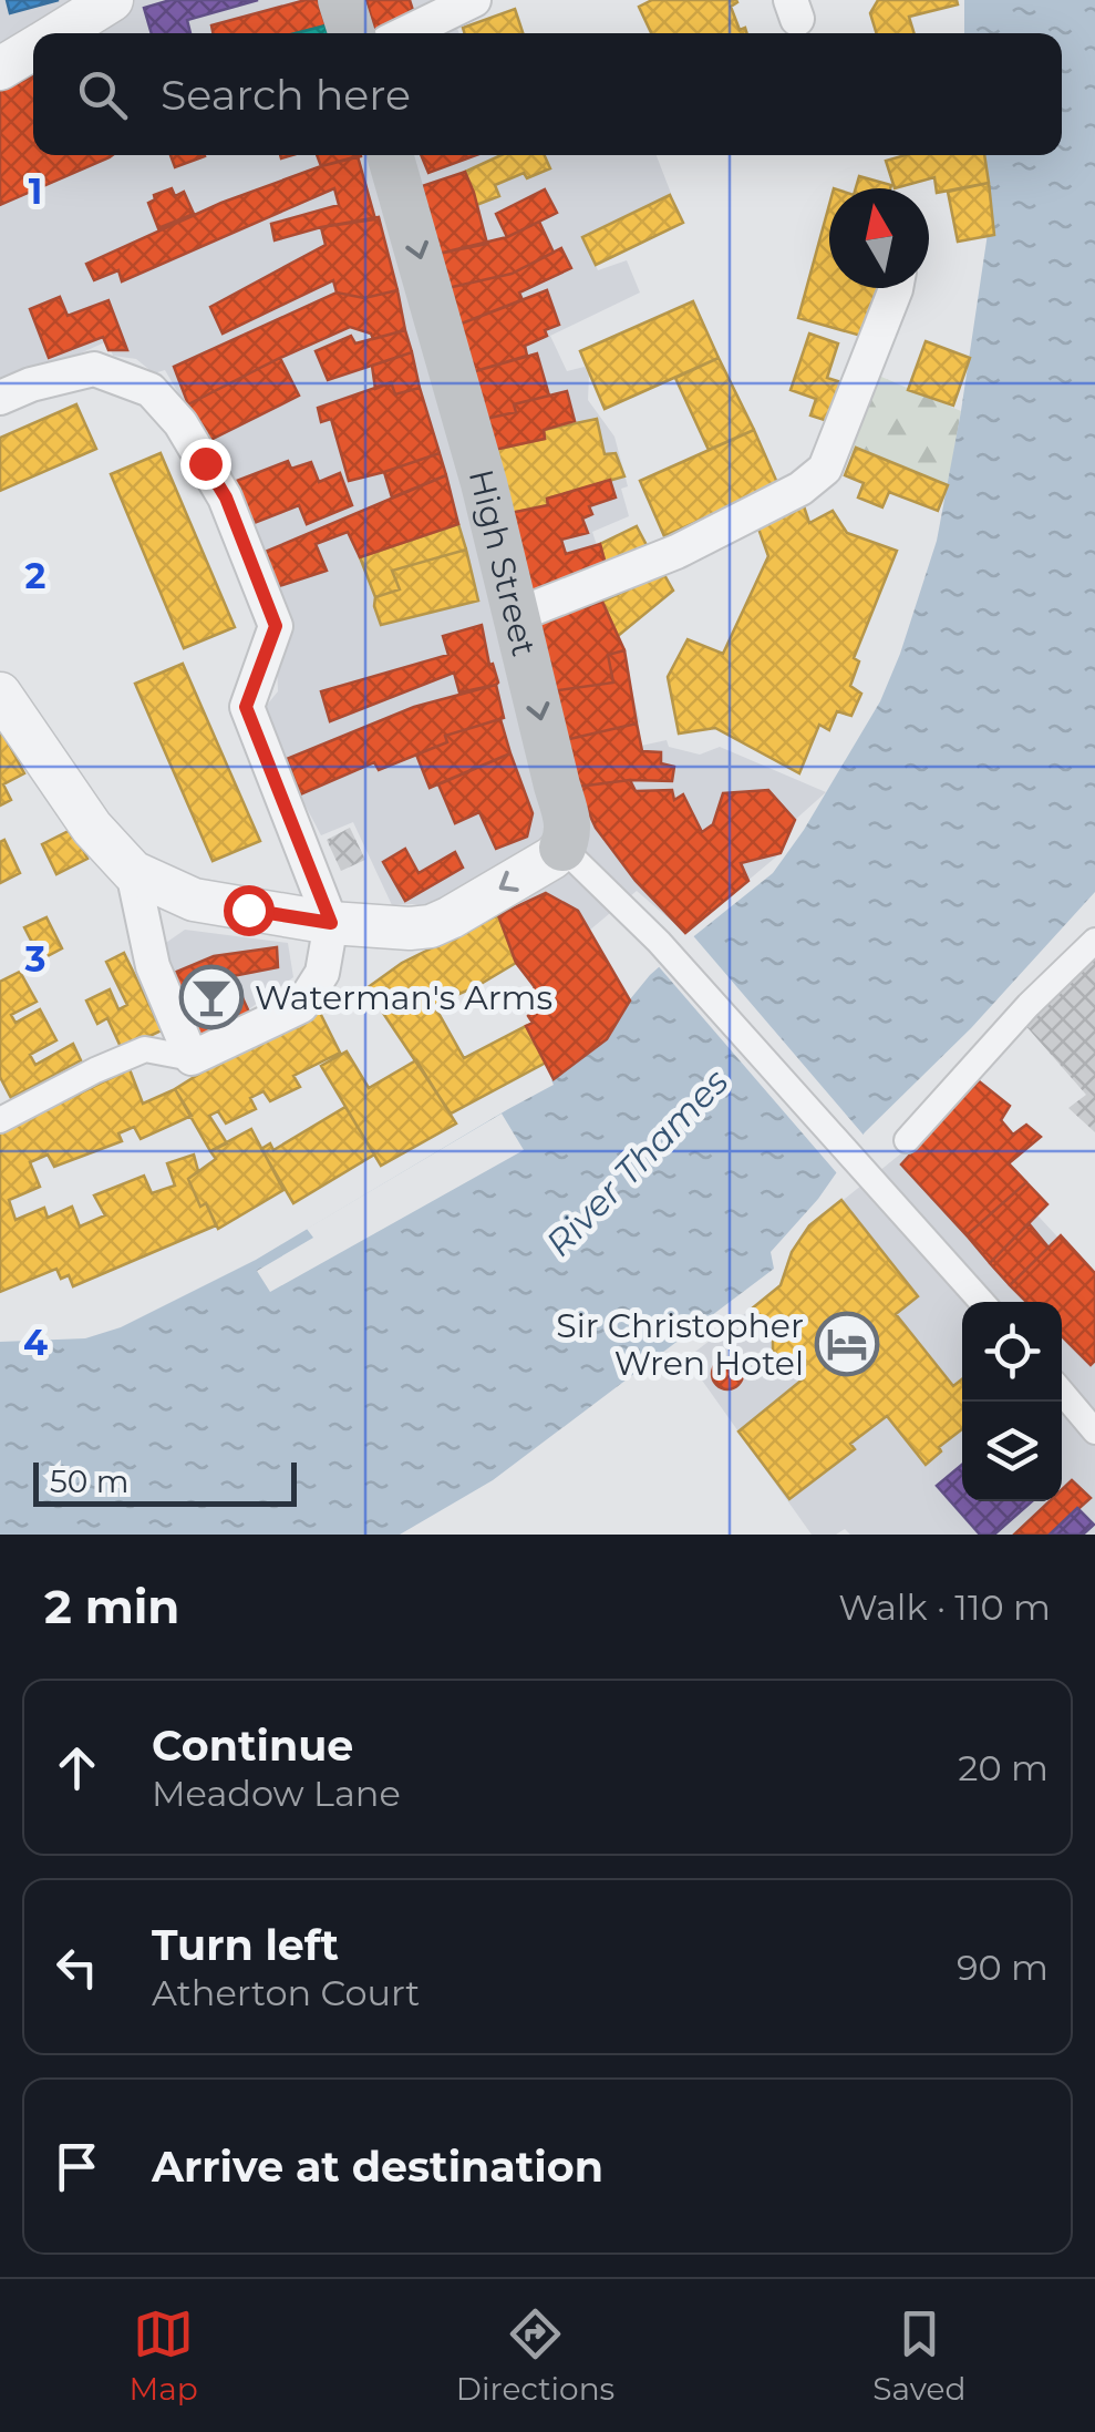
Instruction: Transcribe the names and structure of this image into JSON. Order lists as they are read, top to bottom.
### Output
{
  "streets": {
    "main road": ["High Street"]
  },
  "one_way": ["High Street"],
  "water": ["River Thames"],
  "places": {
    "bar": ["Waterman's Arms"],
    "hotel": ["Sir Christopher Wren Hotel"]
  },
  "scale_bar": "50 m",
  "north": "top",
  "page": {
    "search": "Search here",
    "scale": "50 m",
    "heading": ["2 min", "Walk · 110 m"],
    "list": [
      ["Continue", "Meadow Lane", "20 m"],
      ["Turn left", "Atherton Court", "90 m"],
      "Arrive at destination"
    ],
    "nav": ["Map", "Directions", "Saved"]
  },
  "grid": {
    "rows": [
      "1",
      "2",
      "3",
      "4"
    ]
  }
}
